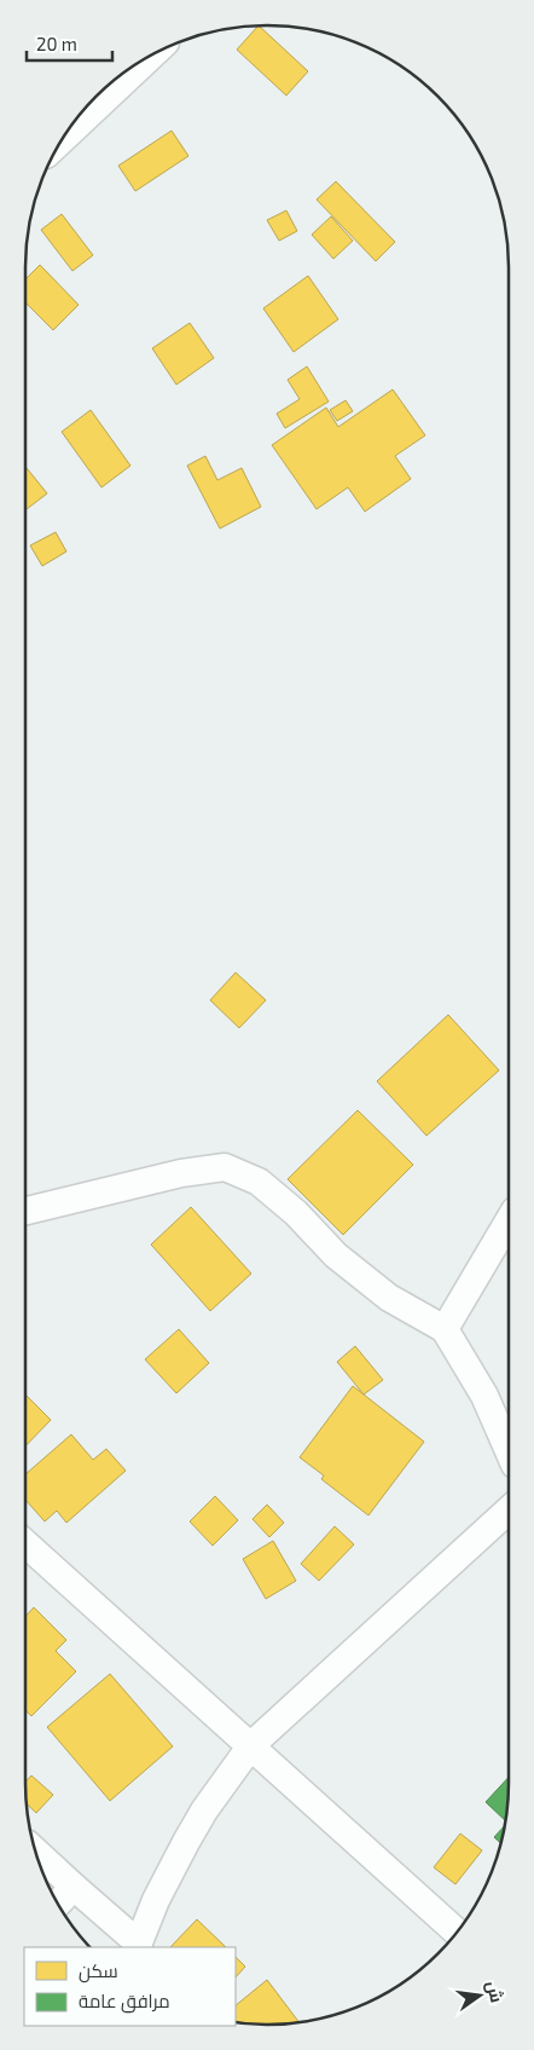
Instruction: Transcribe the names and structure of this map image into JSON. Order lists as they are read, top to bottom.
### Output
{
  "legend": ["سكن", "مرافق عامة"],
  "scale_bar": "20 m",
  "north": "right"
}
